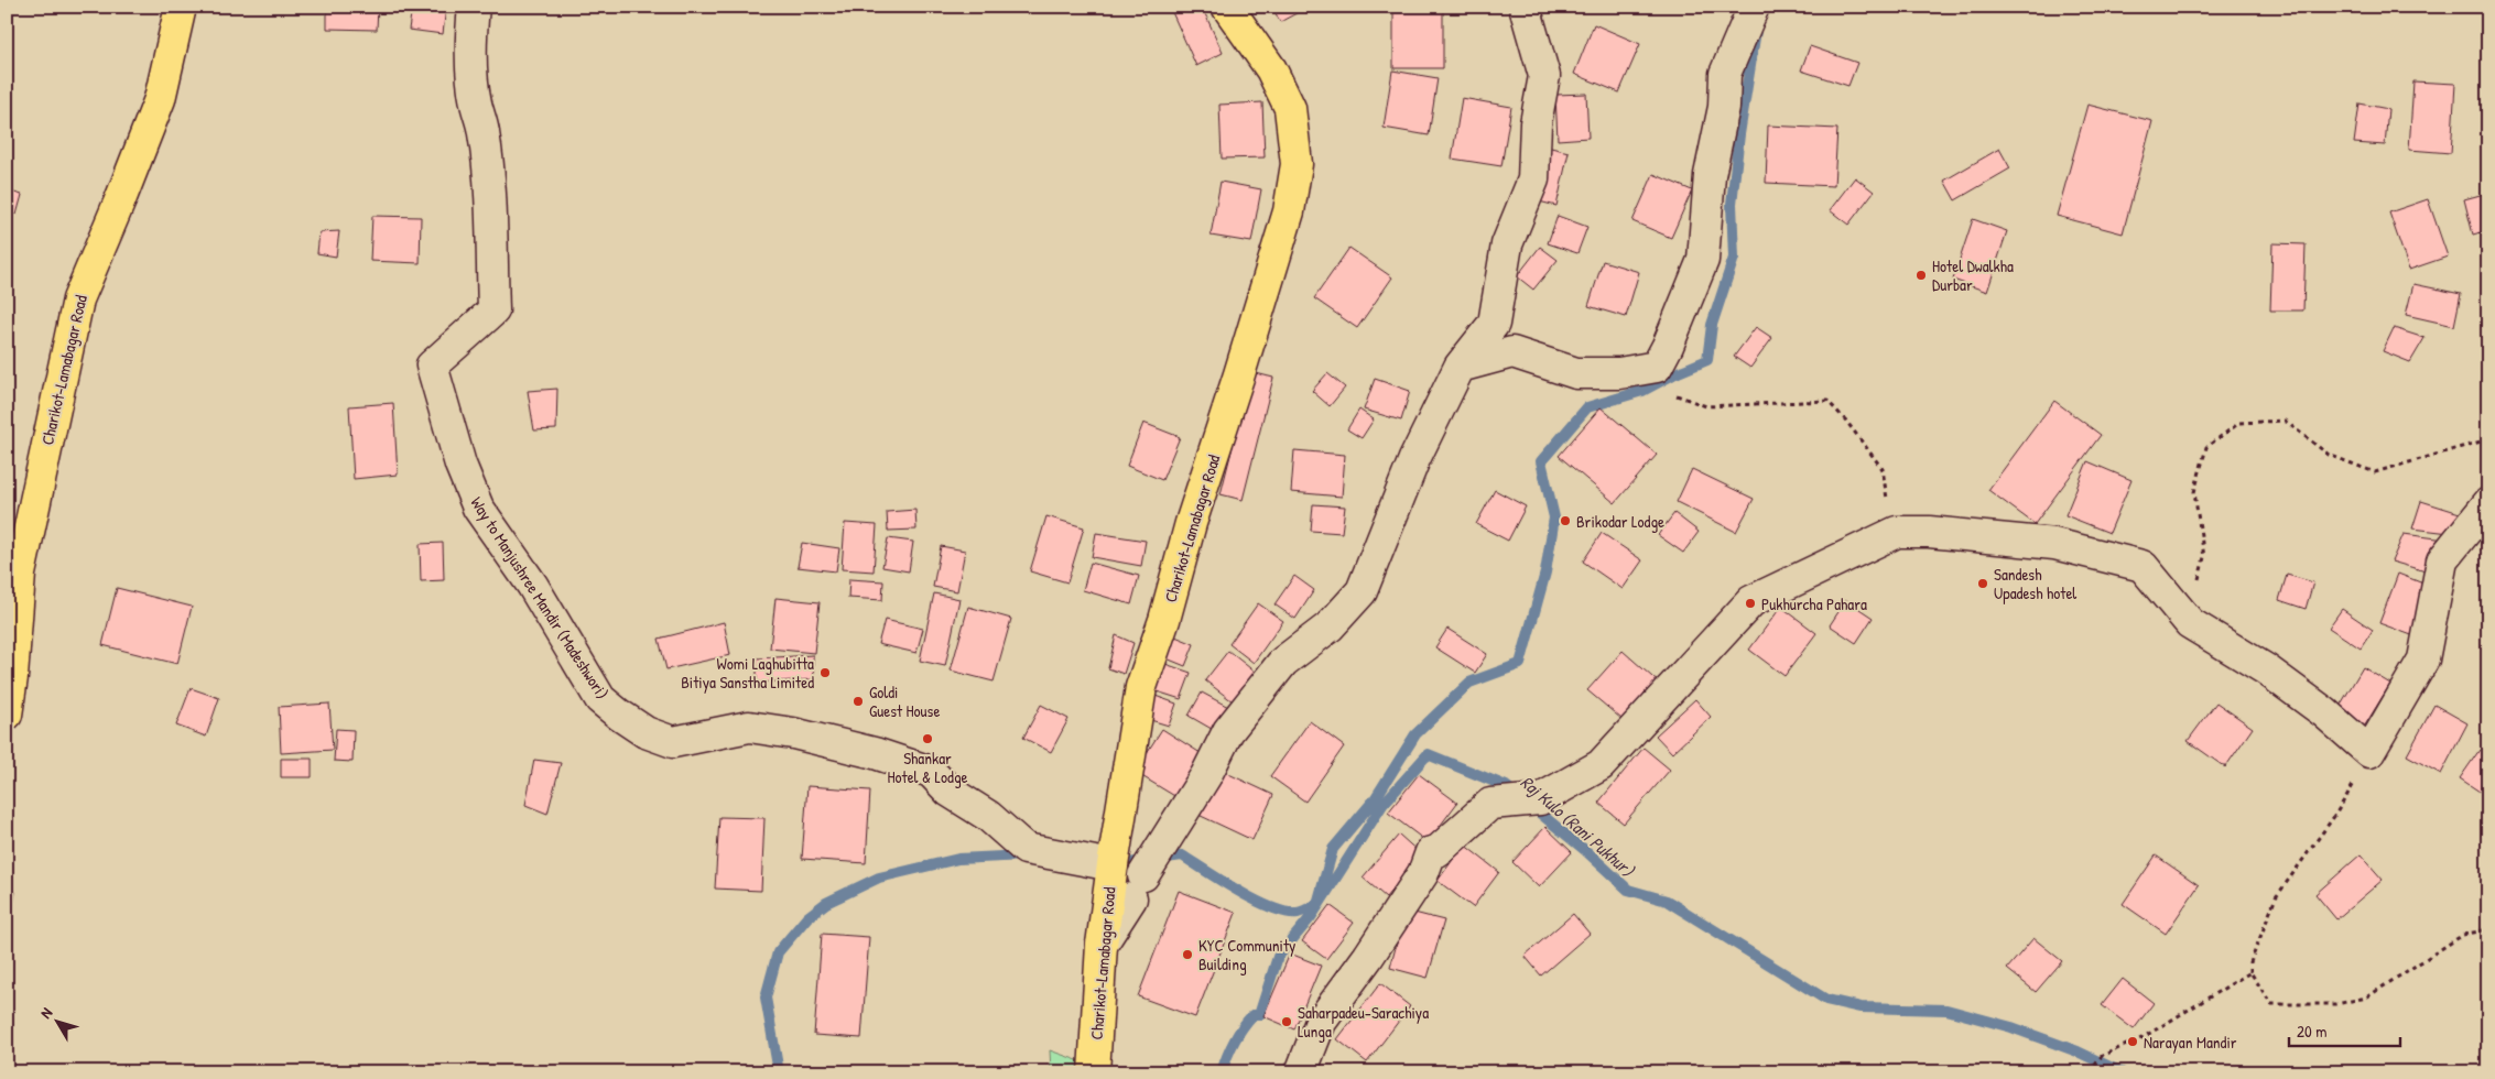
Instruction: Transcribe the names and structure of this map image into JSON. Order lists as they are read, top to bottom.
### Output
{
  "streets": {
    "main road": ["Charikot-Lamabagar Road"],
    "street": ["Way to Manjushree Mandir (Madeshwori)"]
  },
  "crossings": [
    ["Charikot-Lamabagar Road", "Way to Manjushree Mandir (Madeshwori)"]
  ],
  "water": ["Raj Kulo (Rani Pukhur)"],
  "places": [
    "Hotel Dwalkha Durbar",
    "Brikodar Lodge",
    "Sandesh Upadesh hotel",
    "Pukhurcha Pahara",
    "Womi Laghubitta Bitiya Sanstha Limited",
    "Goldi Guest House",
    "Shankar Hotel & Lodge",
    "KYC Community Building",
    "Saharpadeu-Sarachiya Lunga",
    "Narayan Mandir"
  ],
  "scale_bar": "20 m",
  "north": "top left"
}
